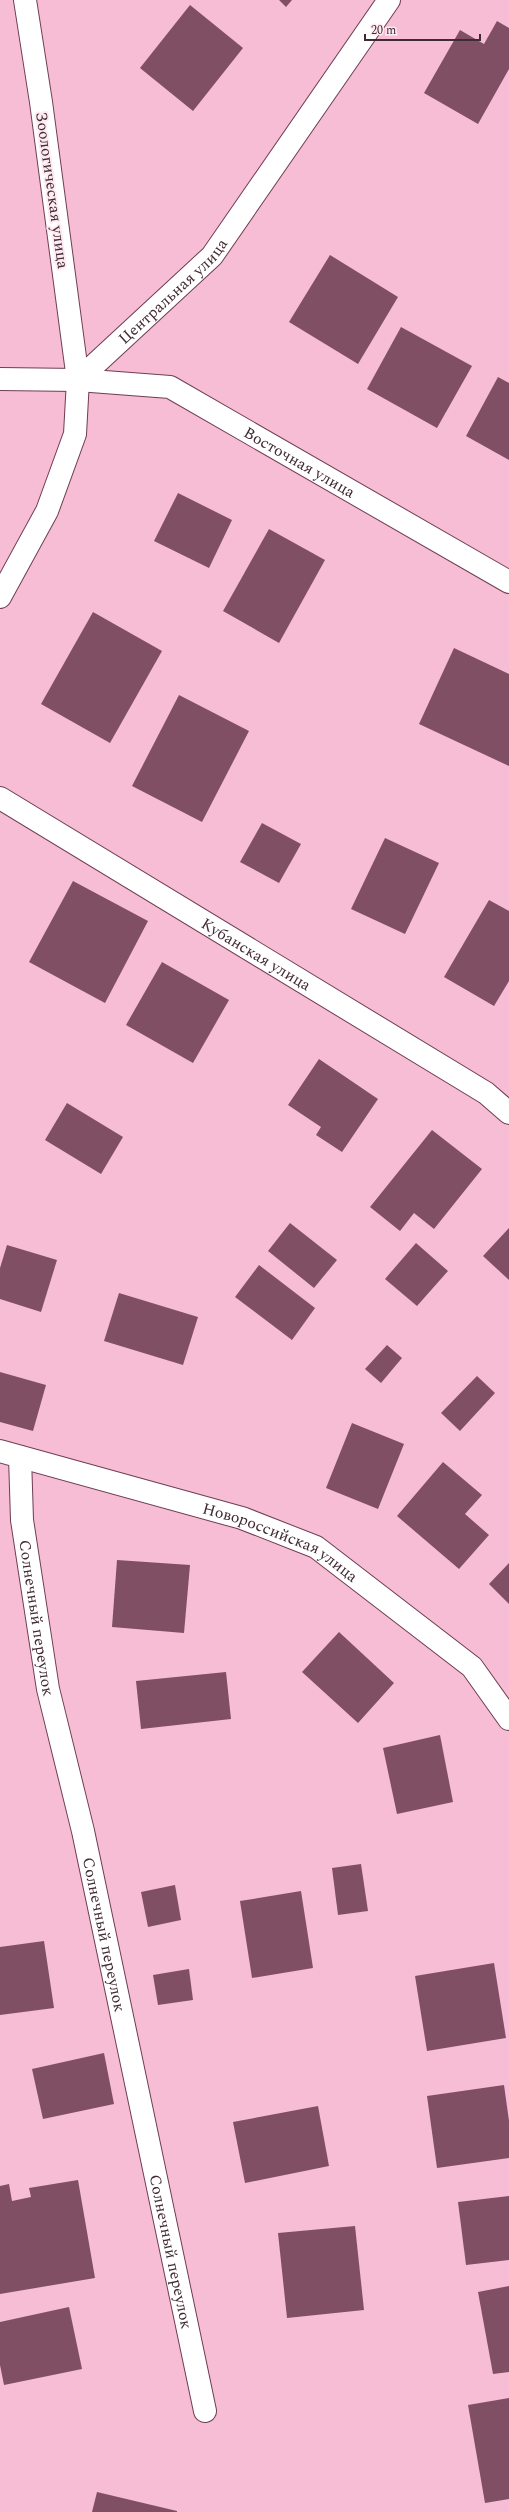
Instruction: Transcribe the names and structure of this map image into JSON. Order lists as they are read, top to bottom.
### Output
{
  "streets": {
    "street": [
      "Зоологическая улица",
      "Центральная улица",
      "Восточная улица",
      "Кубанская улица",
      "Новороссийская улица",
      "Солнечный переулок"
    ]
  },
  "crossings": [
    ["Зоологическая улица", "Центральная улица"],
    ["Зоологическая улица", "Восточная улица"],
    ["Центральная улица", "Восточная улица"],
    ["Новороссийская улица", "Солнечный переулок"]
  ],
  "scale_bar": "20 m"
}
